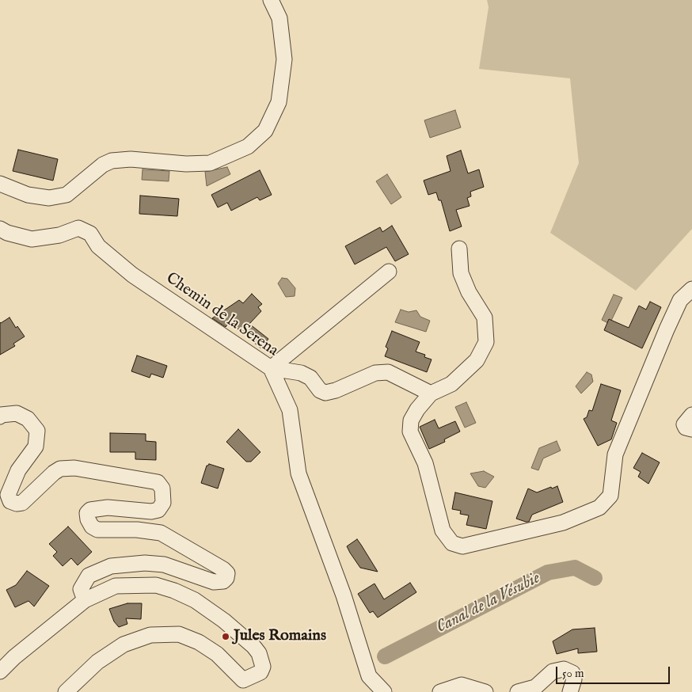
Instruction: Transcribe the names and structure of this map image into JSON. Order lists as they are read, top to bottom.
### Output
{
  "streets": {
    "street": ["Chemin de la Serena"]
  },
  "water": ["Canal de la Vésubie"],
  "places": ["Jules Romains"],
  "scale_bar": "50 m"
}
